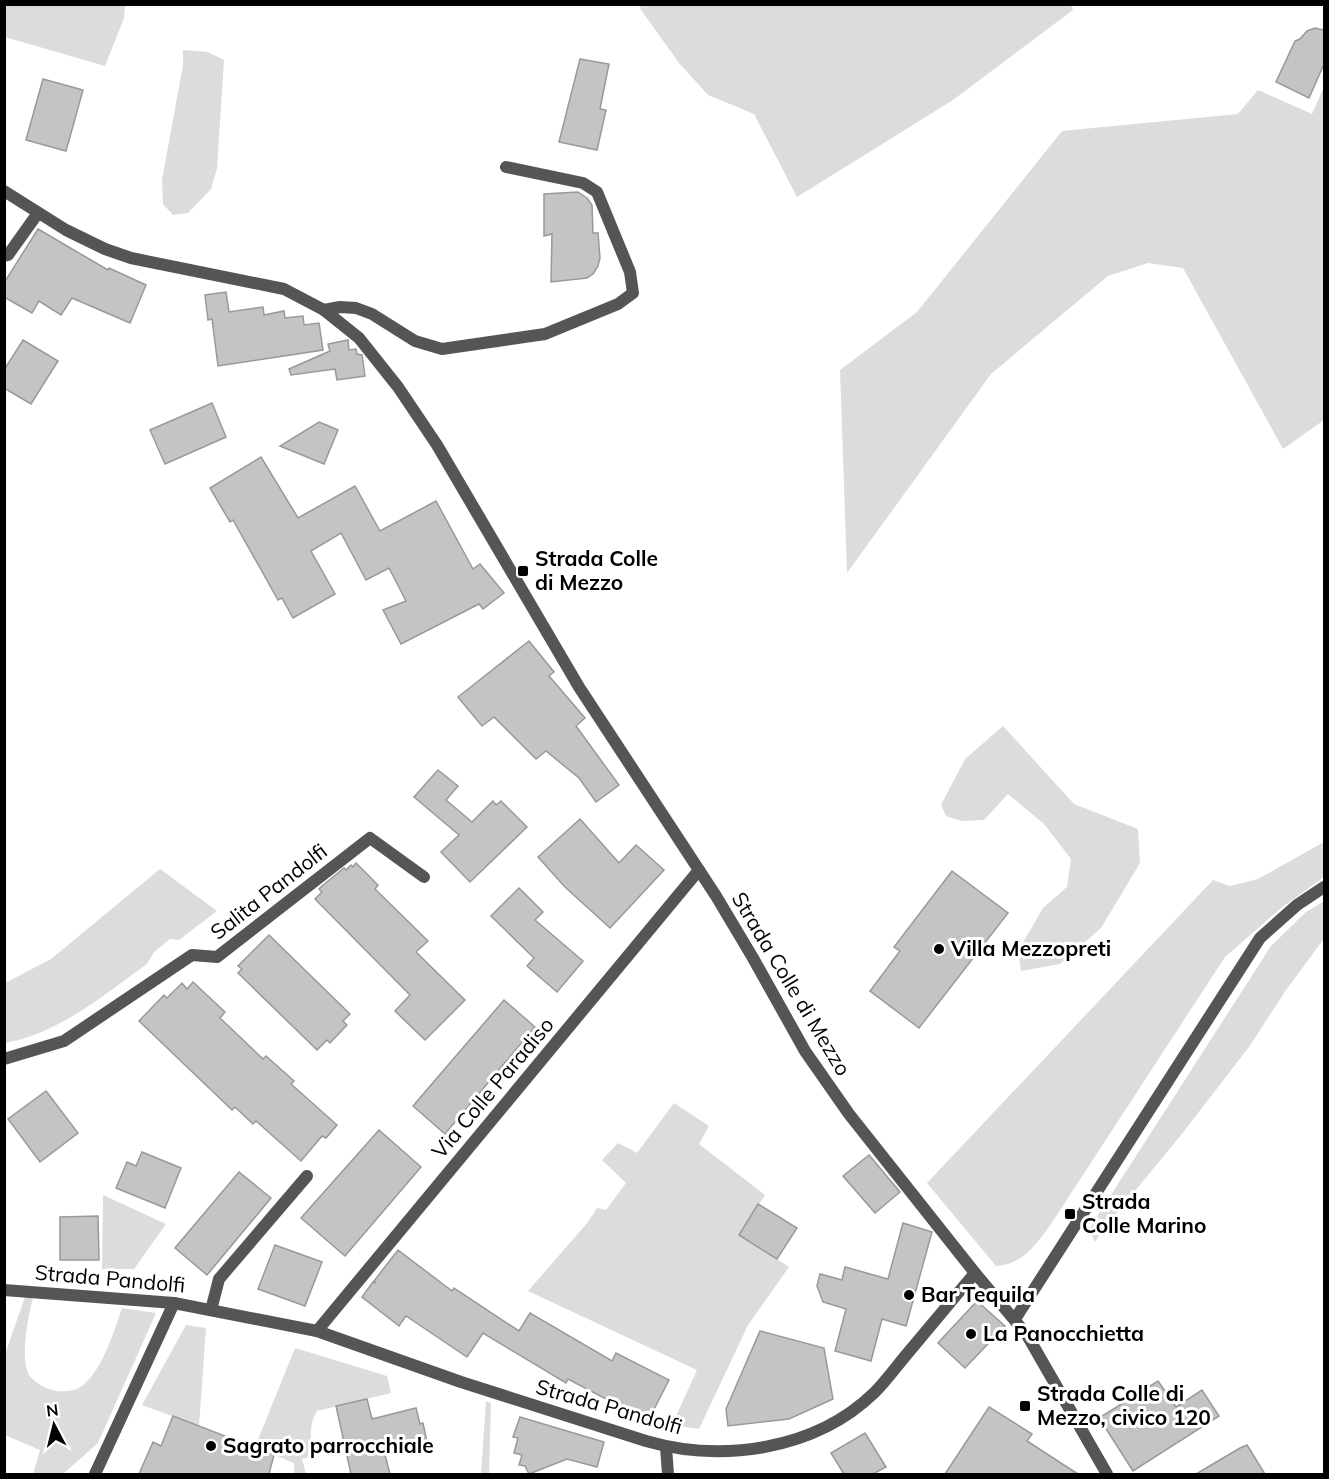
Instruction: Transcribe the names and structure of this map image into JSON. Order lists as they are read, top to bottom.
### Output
{
  "streets": {
    "street": [
      "Salita Pandolfi",
      "Strada Colle di Mezzo",
      "Via Colle Paradiso",
      "Strada Pandolfi"
    ]
  },
  "crossings": [
    ["Strada Colle di Mezzo", "Via Colle Paradiso"],
    ["Strada Colle di Mezzo", "Strada Pandolfi"],
    ["Via Colle Paradiso", "Strada Pandolfi"]
  ],
  "places": {
    "transit": ["Strada Colle di Mezzo", "Strada Colle Marino", "Strada Colle di Mezzo, civico 120"],
    "other": [
      "Villa Mezzopreti",
      "Bar Tequila",
      "La Panocchietta",
      "Sagrato parrocchiale"
    ]
  },
  "north": "top"
}
